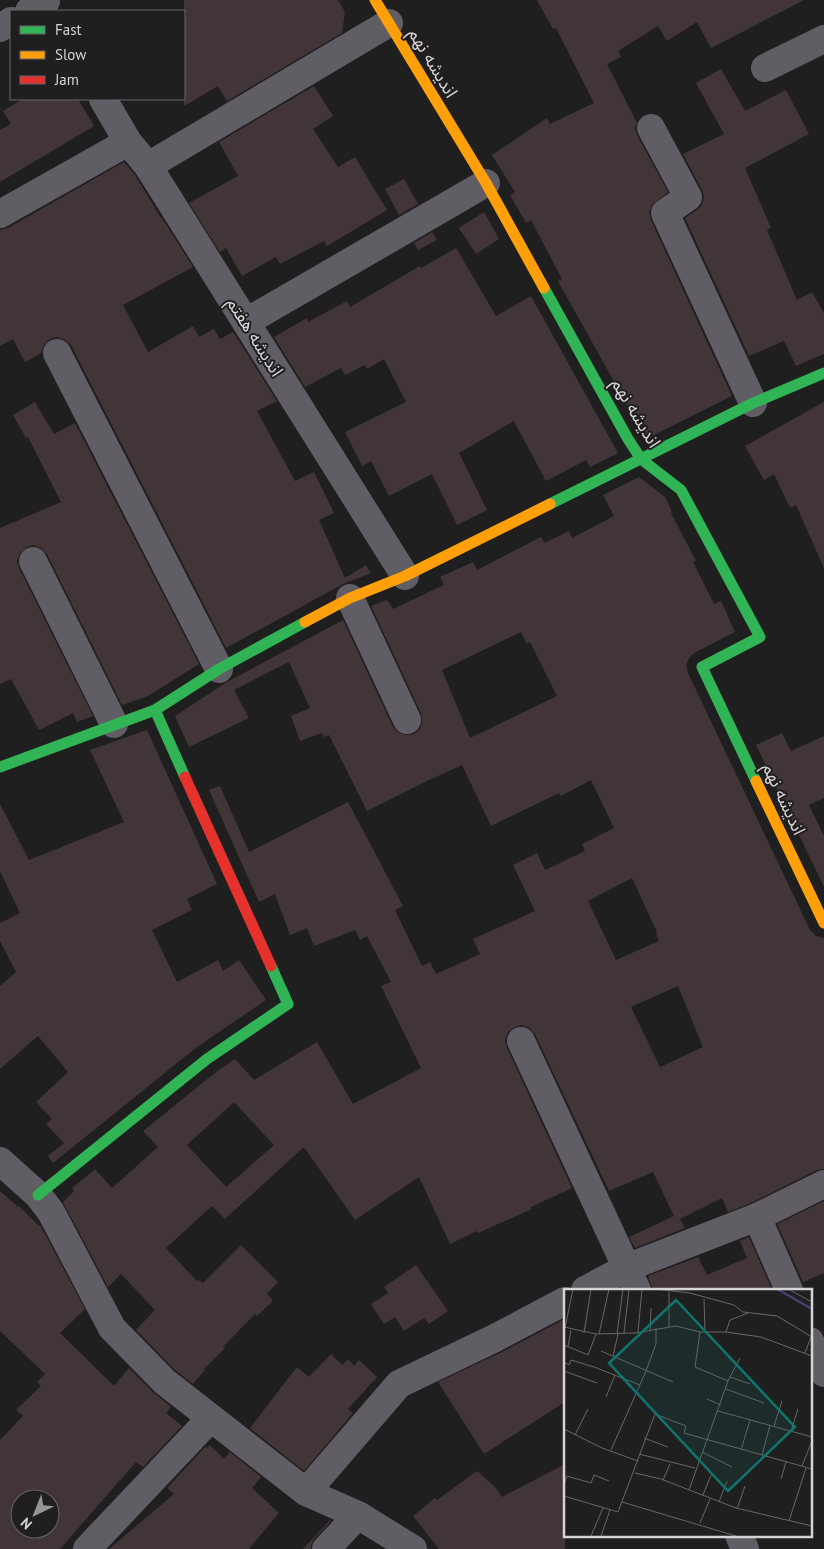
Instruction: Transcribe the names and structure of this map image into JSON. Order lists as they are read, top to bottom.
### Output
{
  "streets": {
    "street": ["اندیشه نهم", "اندیشه هفتم"]
  },
  "legend": ["Fast", "Slow", "Jam"],
  "north": "bottom left"
}
